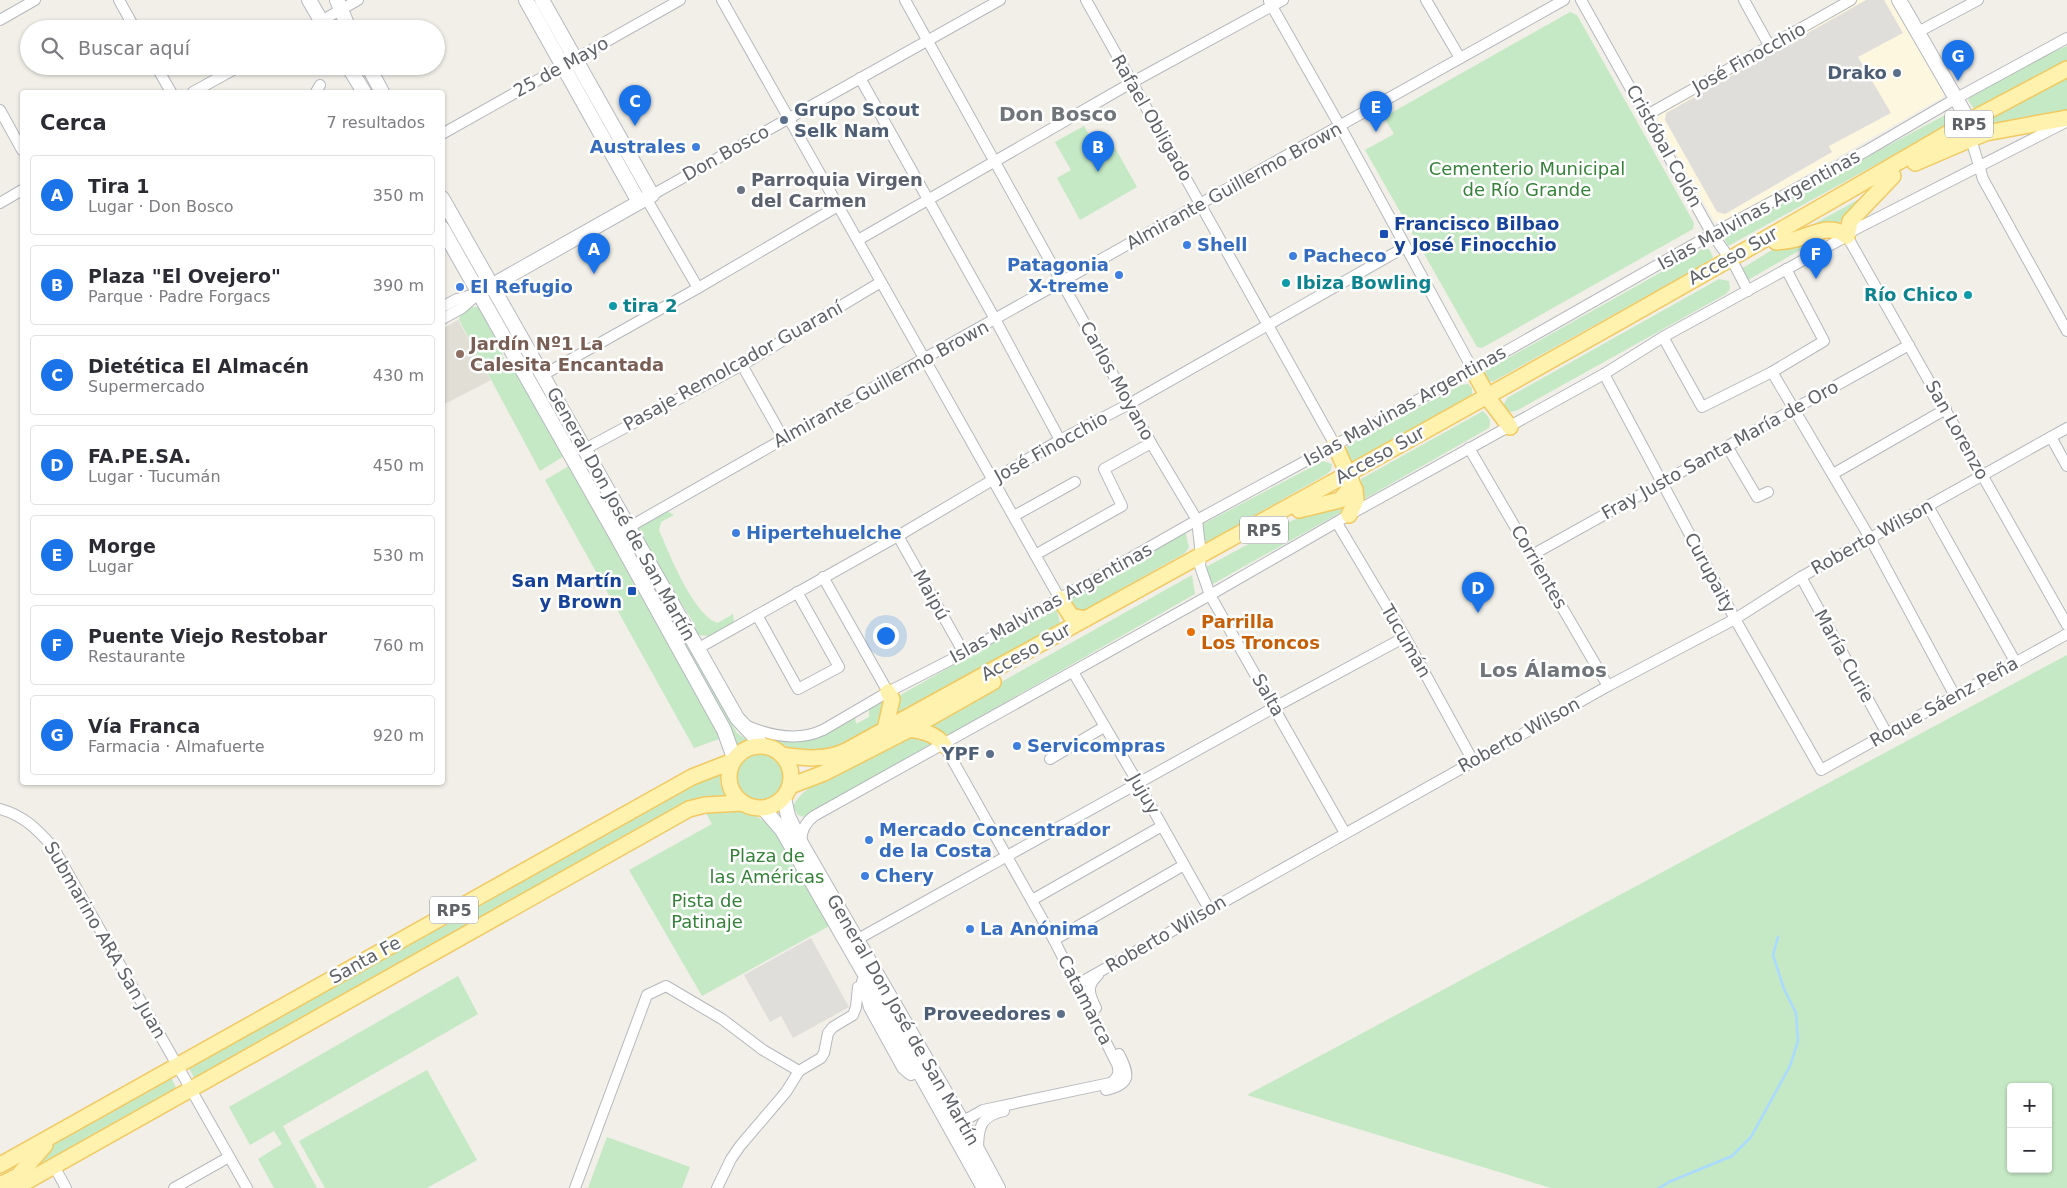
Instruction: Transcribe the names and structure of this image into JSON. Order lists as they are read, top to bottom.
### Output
{
  "streets": {
    "main road": [
      "RP5",
      "Don Bosco",
      "Acceso Sur",
      "General Don José de San Martín",
      "Santa Fe"
    ],
    "street": [
      "José Finocchio",
      "25 de Mayo",
      "Rafael Obligado",
      "Cristóbal Colón",
      "Almirante Guillermo Brown",
      "Islas Malvinas Argentinas",
      "Pasaje Remolcador Guaraní",
      "Carlos Moyano",
      "San Lorenzo",
      "Fray Justo Santa María de Oro",
      "Roberto Wilson",
      "Corrientes",
      "Curupaity",
      "Maipú",
      "Tucumán",
      "María Curie",
      "Salta",
      "Roque Sáenz Peña",
      "Jujuy",
      "Submarino ARA San Juan",
      "Catamarca"
    ]
  },
  "crossings": [
    ["José Finocchio", "Rafael Obligado"],
    ["José Finocchio", "Cristóbal Colón"],
    ["José Finocchio", "Carlos Moyano"],
    ["José Finocchio", "General Don José de San Martín"],
    ["José Finocchio", "Maipú"],
    ["Rafael Obligado", "Almirante Guillermo Brown"],
    ["Rafael Obligado", "Islas Malvinas Argentinas"],
    ["RP5", "Acceso Sur"],
    ["RP5", "General Don José de San Martín"],
    ["RP5", "Santa Fe"],
    ["Cristóbal Colón", "Islas Malvinas Argentinas"],
    ["Cristóbal Colón", "Acceso Sur"],
    ["Don Bosco", "Carlos Moyano"],
    ["Don Bosco", "General Don José de San Martín"],
    ["Almirante Guillermo Brown", "Carlos Moyano"],
    ["Almirante Guillermo Brown", "General Don José de San Martín"],
    ["Islas Malvinas Argentinas", "Carlos Moyano"],
    ["Islas Malvinas Argentinas", "General Don José de San Martín"],
    ["Islas Malvinas Argentinas", "Maipú"],
    ["Acceso Sur", "Carlos Moyano"],
    ["Acceso Sur", "General Don José de San Martín"],
    ["Acceso Sur", "Salta"],
    ["Acceso Sur", "Santa Fe"],
    ["Pasaje Remolcador Guaraní", "General Don José de San Martín"],
    ["Carlos Moyano", "Salta"],
    ["San Lorenzo", "Fray Justo Santa María de Oro"],
    ["San Lorenzo", "Roberto Wilson"],
    ["Fray Justo Santa María de Oro", "Corrientes"],
    ["Fray Justo Santa María de Oro", "Curupaity"],
    ["General Don José de San Martín", "Santa Fe"],
    ["Roberto Wilson", "Corrientes"],
    ["Roberto Wilson", "Curupaity"],
    ["Roberto Wilson", "Tucumán"],
    ["Roberto Wilson", "María Curie"],
    ["Roberto Wilson", "Salta"],
    ["Roberto Wilson", "Jujuy"],
    ["Roberto Wilson", "Catamarca"],
    ["Curupaity", "Roque Sáenz Peña"],
    ["María Curie", "Roque Sáenz Peña"],
    ["Submarino ARA San Juan", "Santa Fe"]
  ],
  "districts": ["Don Bosco", "Los Álamos"],
  "parks": ["Cementerio Municipal de Río Grande", "Plaza de las Américas", "Pista de Patinaje"],
  "places": {
    "other": [
      "Drako",
      "Grupo Scout Selk Nam",
      "Australes",
      "Parroquia Virgen del Carmen",
      "Shell",
      "Pacheco",
      "Patagonia X-treme",
      "Ibiza Bowling",
      "El Refugio",
      "Río Chico",
      "tira 2",
      "Jardín Nº1 La Calesita Encantada",
      "Hipertehuelche",
      "Parrilla Los Troncos",
      "Servicompras",
      "YPF",
      "Mercado Concentrador de la Costa",
      "Chery",
      "La Anónima",
      "Proveedores"
    ],
    "transit": ["Francisco Bilbao y José Finocchio", "San Martín y Brown"]
  },
  "page": {
    "search": "Buscar aquí",
    "pins": [
      "G",
      "C",
      "E",
      "B",
      "A",
      "F",
      "D"
    ],
    "heading": ["Cerca", "7 resultados"],
    "list": [
      {
        "mark": "A",
        "name": "Tira 1",
        "note": "Lugar · Don Bosco",
        "value": "350 m"
      },
      {
        "mark": "B",
        "name": "Plaza \"El Ovejero\"",
        "note": "Parque · Padre Forgacs",
        "value": "390 m"
      },
      {
        "mark": "C",
        "name": "Dietética El Almacén",
        "note": "Supermercado",
        "value": "430 m"
      },
      {
        "mark": "D",
        "name": "FA.PE.SA.",
        "note": "Lugar · Tucumán",
        "value": "450 m"
      },
      {
        "mark": "E",
        "name": "Morge",
        "note": "Lugar",
        "value": "530 m"
      },
      {
        "mark": "F",
        "name": "Puente Viejo Restobar",
        "note": "Restaurante",
        "value": "760 m"
      },
      {
        "mark": "G",
        "name": "Vía Franca",
        "note": "Farmacia · Almafuerte",
        "value": "920 m"
      }
    ],
    "map_buttons": ["+", "−"]
  }
}
